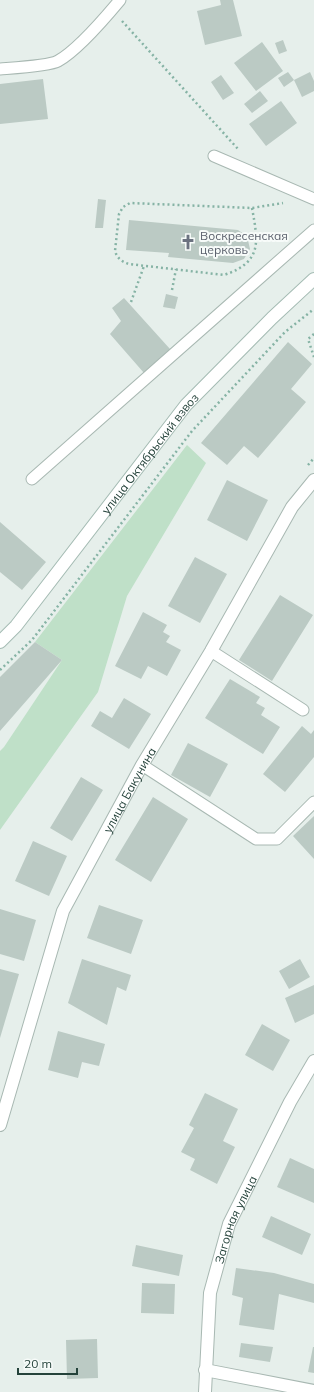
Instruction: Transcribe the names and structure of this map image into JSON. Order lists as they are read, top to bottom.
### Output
{
  "streets": {
    "street": ["улица Октябрьский взвоз", "улица Бакунина", "Загорная улица"]
  },
  "places": {
    "church": ["Воскресенская церковь"]
  },
  "scale_bar": "20 m"
}
